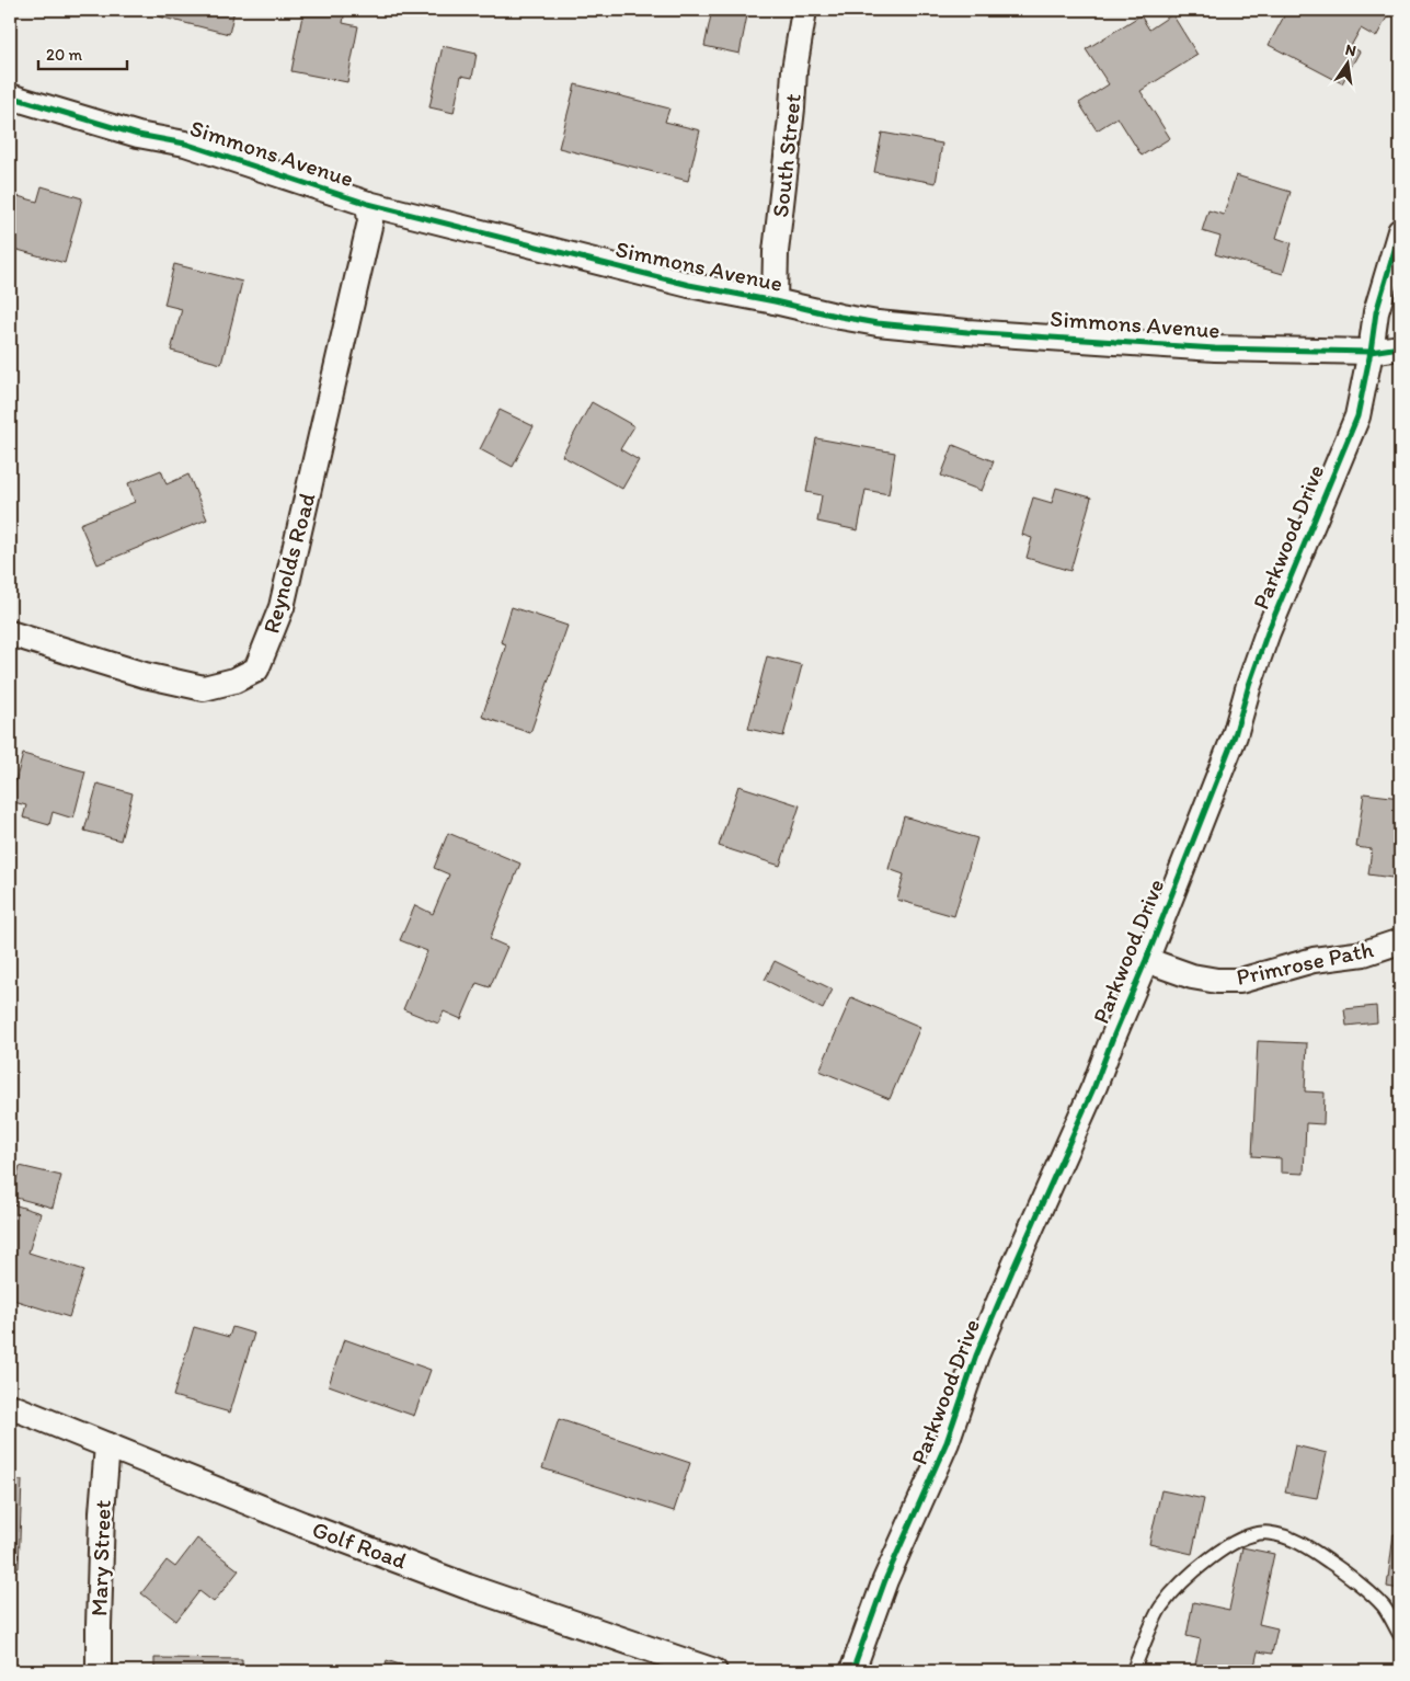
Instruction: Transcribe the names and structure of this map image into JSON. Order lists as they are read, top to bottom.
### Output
{
  "streets": {
    "street": [
      "Simmons Avenue",
      "South Street",
      "Parkwood Drive",
      "Reynolds Road",
      "Primrose Path",
      "Golf Road",
      "Mary Street"
    ]
  },
  "crossings": [
    ["Simmons Avenue", "South Street"],
    ["Simmons Avenue", "Parkwood Drive"],
    ["Simmons Avenue", "Reynolds Road"],
    ["Parkwood Drive", "Primrose Path"],
    ["Golf Road", "Mary Street"]
  ],
  "scale_bar": "20 m",
  "north": "top"
}
